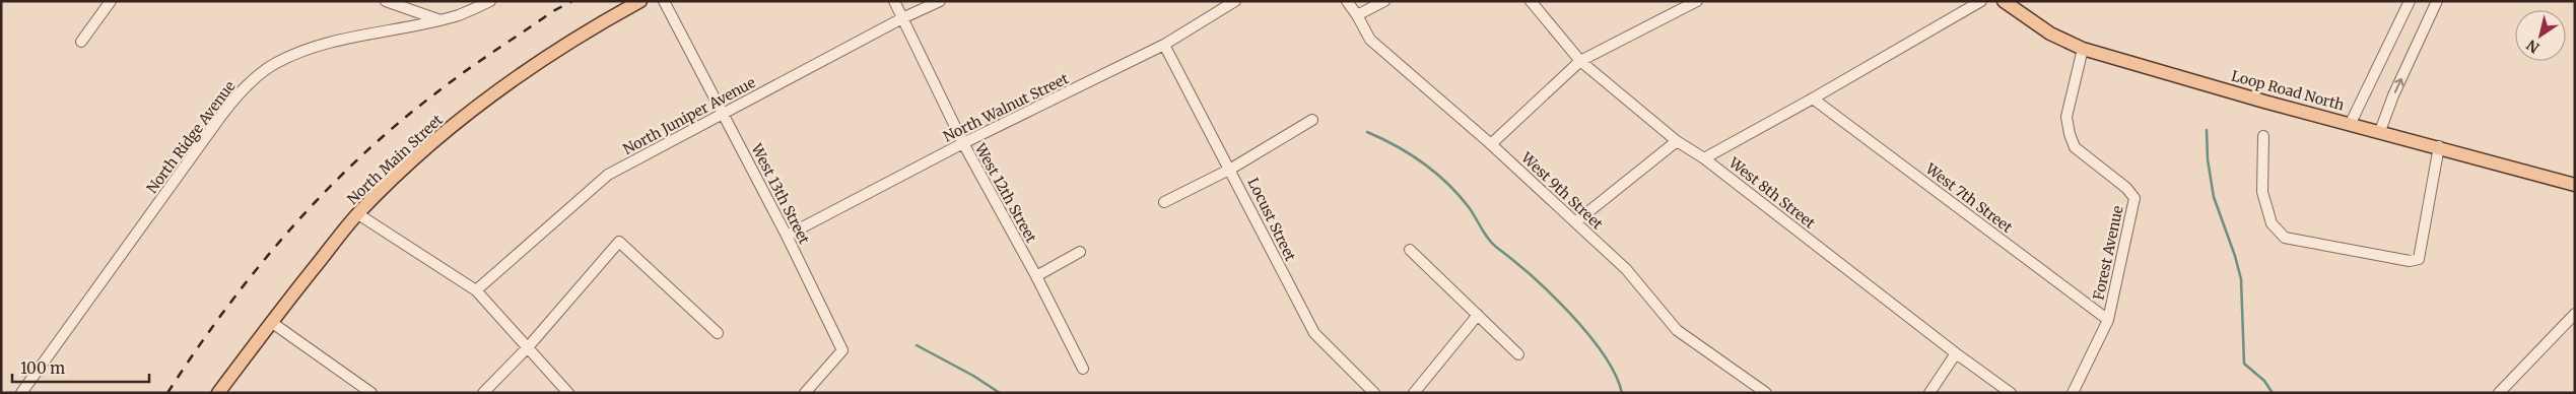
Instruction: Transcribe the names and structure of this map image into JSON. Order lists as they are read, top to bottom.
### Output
{
  "streets": {
    "main road": ["Loop Road North", "North Main Street"],
    "street": [
      "North Walnut Street",
      "North Juniper Avenue",
      "North Ridge Avenue",
      "West 9th Street",
      "West 12th Street",
      "West 8th Street",
      "West 13th Street",
      "West 7th Street",
      "Locust Street",
      "Forest Avenue"
    ]
  },
  "crossings": [
    ["Loop Road North", "Forest Avenue"],
    ["North Walnut Street", "West 12th Street"],
    ["North Walnut Street", "West 13th Street"],
    ["North Walnut Street", "Locust Street"],
    ["North Juniper Avenue", "West 12th Street"],
    ["North Juniper Avenue", "West 13th Street"],
    ["West 7th Street", "Forest Avenue"]
  ],
  "scale_bar": "100 m",
  "north": "bottom left"
}
